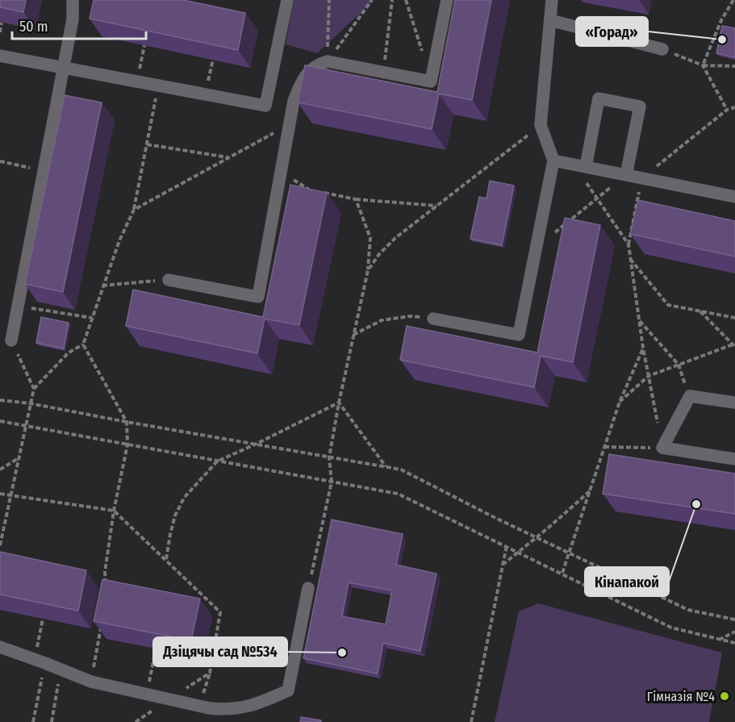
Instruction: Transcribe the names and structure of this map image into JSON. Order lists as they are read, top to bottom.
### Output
{
  "places": [
    "«Горад»",
    "Кінапакой",
    "Дзіцячы сад №534",
    "Гімназія №4"
  ],
  "scale_bar": "50 m"
}
